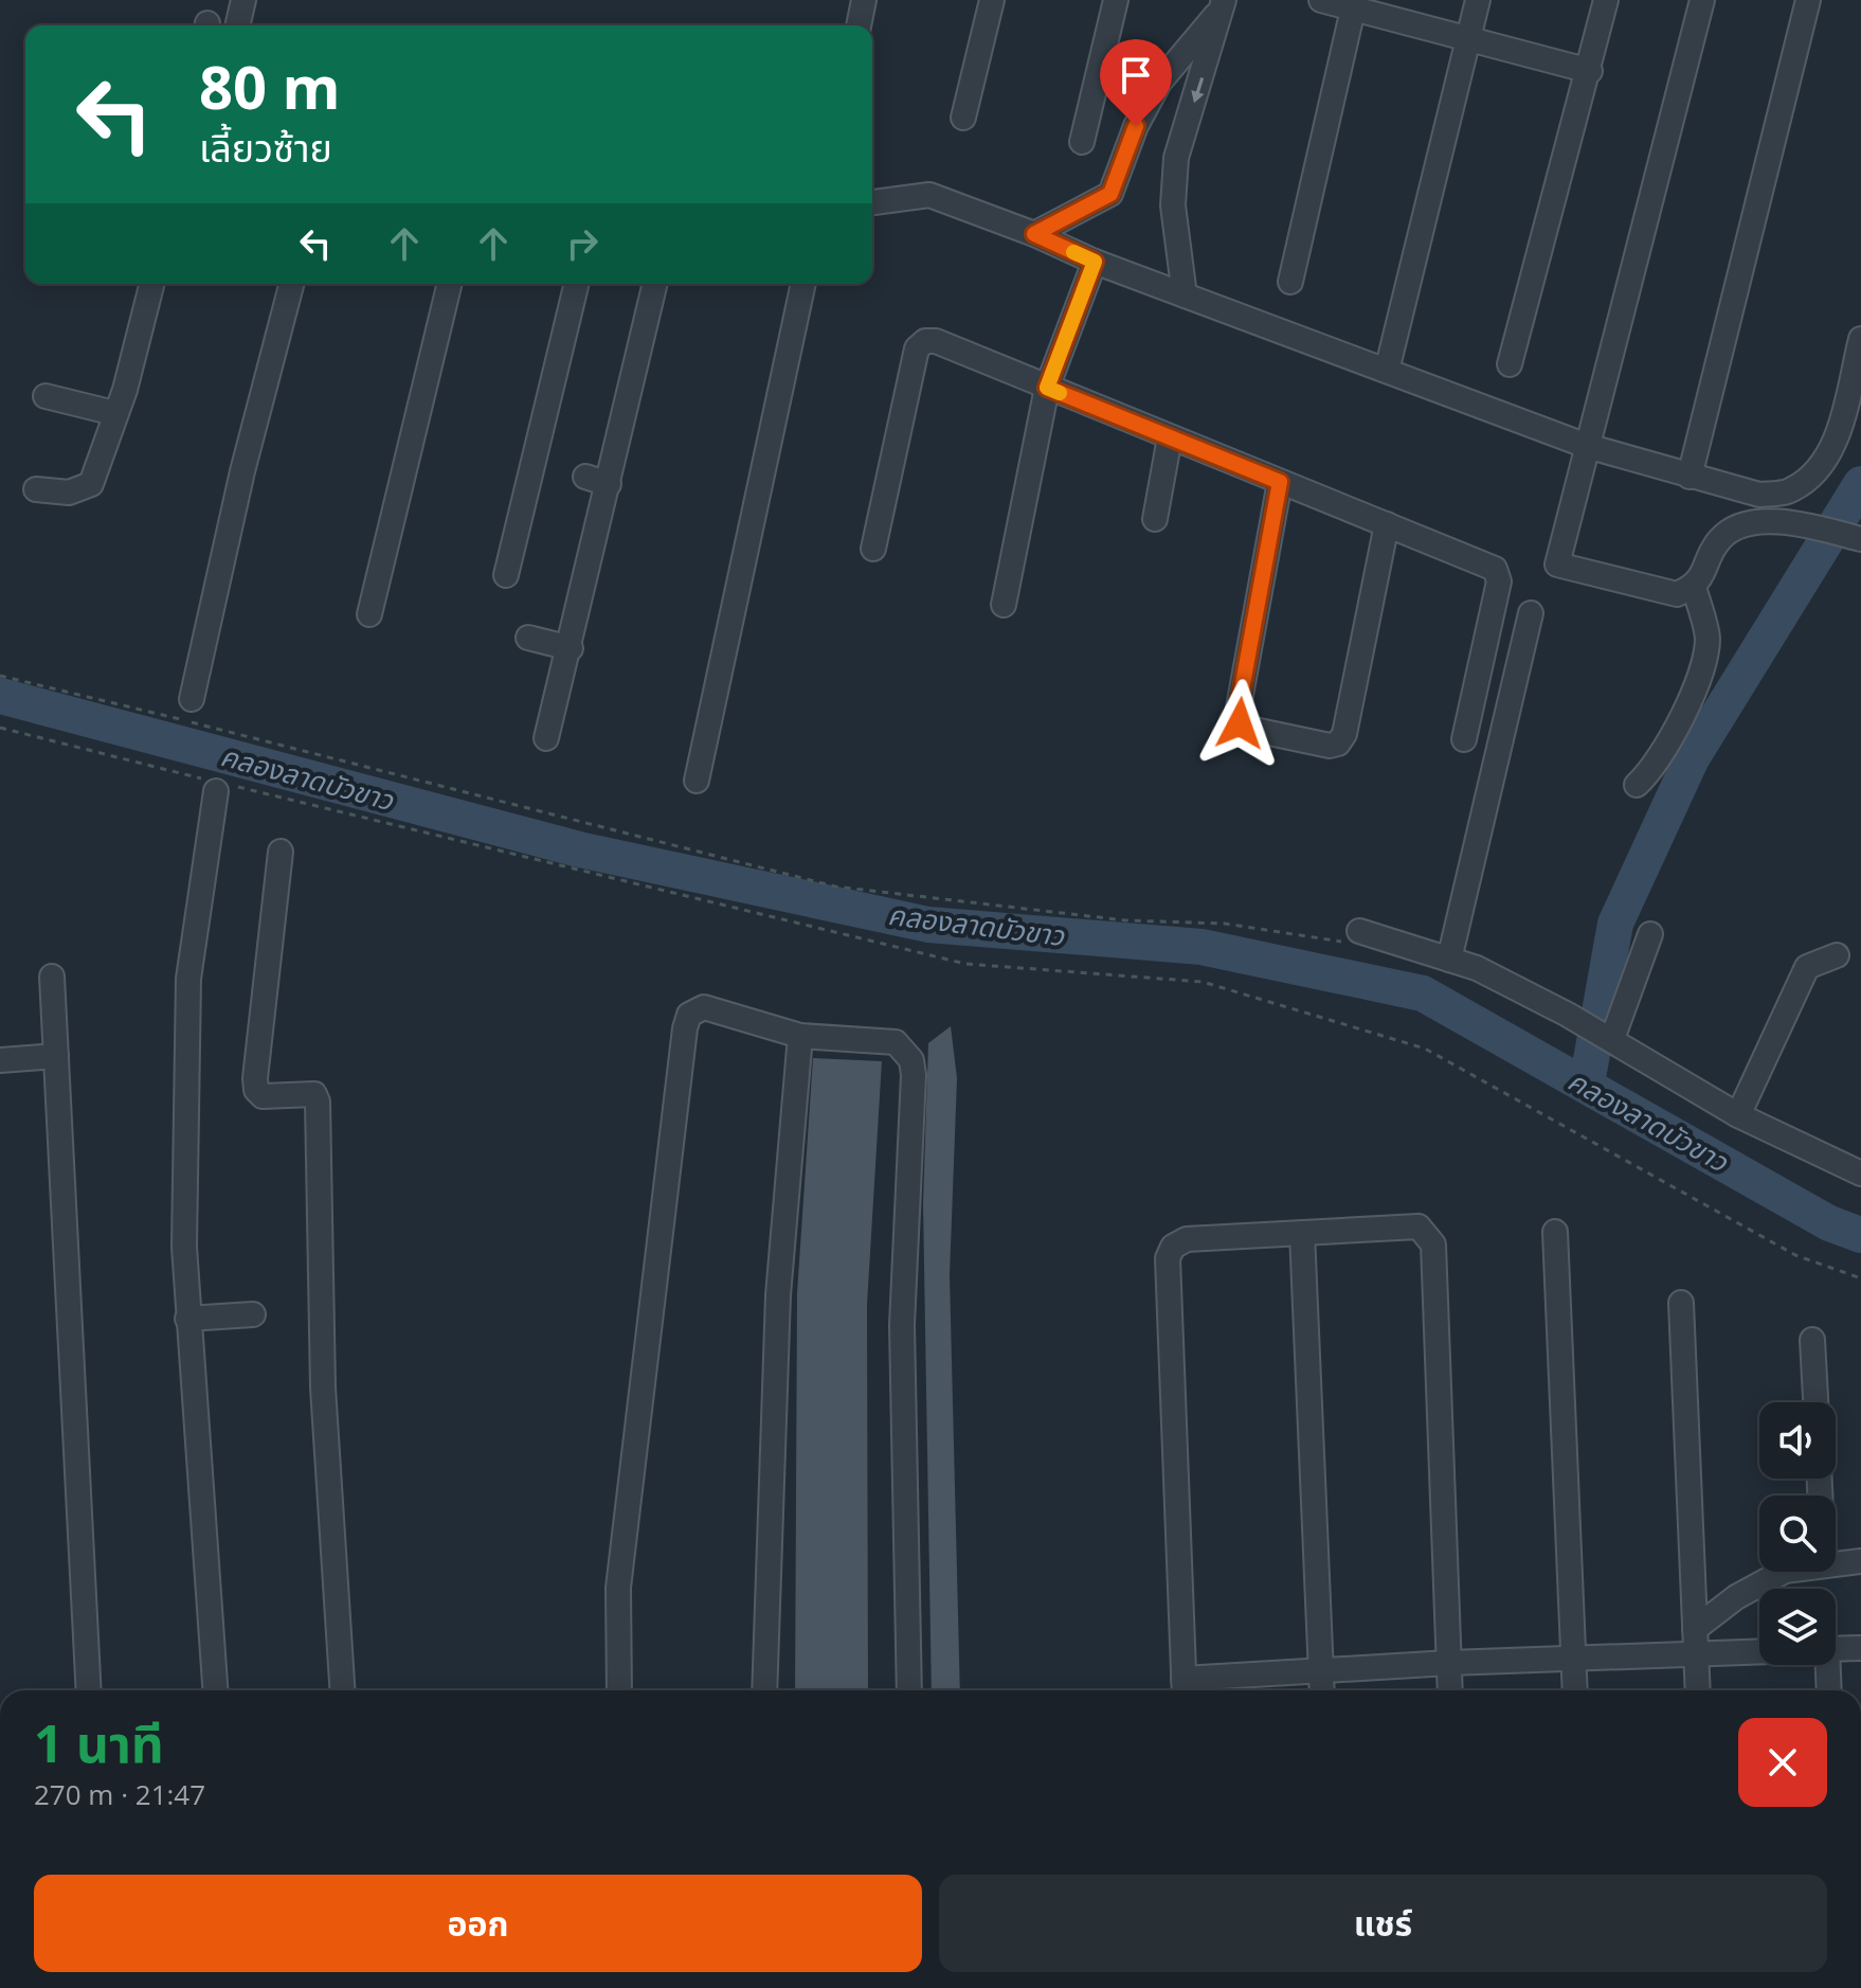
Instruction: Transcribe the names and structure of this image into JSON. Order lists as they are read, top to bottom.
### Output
{
  "water": ["คลองลาดบัวขาว"],
  "page": {
    "turn": ["80 m", "เลี้ยวซ้าย"],
    "heading": ["1 นาที", "270 m · 21:47"],
    "buttons": ["ออก", "แชร์"]
  }
}
